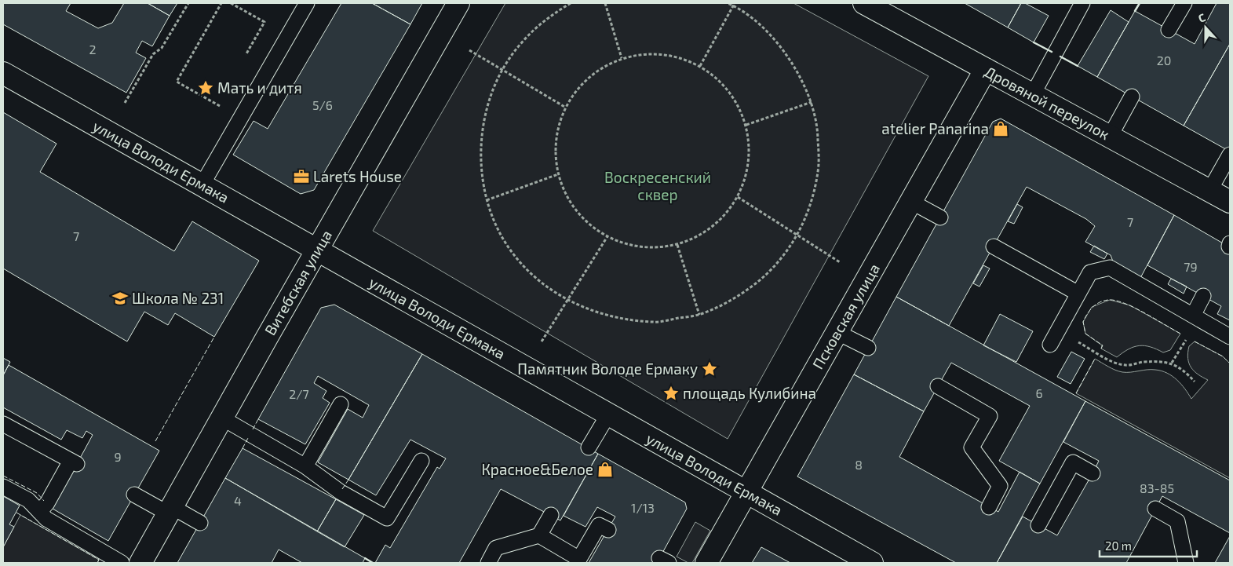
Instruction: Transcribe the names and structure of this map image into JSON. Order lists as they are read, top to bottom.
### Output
{
  "streets": {
    "street": [
      "Дровяной переулок",
      "улица Володи Ермака",
      "Витебская улица",
      "Псковская улица"
    ]
  },
  "crossings": [
    ["Дровяной переулок", "Псковская улица"],
    ["улица Володи Ермака", "Витебская улица"],
    ["улица Володи Ермака", "Псковская улица"]
  ],
  "parks": ["Воскресенский сквер"],
  "places": {
    "place": ["Мать и дитя", "Памятник Володе Ермаку", "площадь Кулибина"],
    "shop": ["atelier Panarina", "Красное&Белое"],
    "office": ["Larets House"],
    "school or university": ["Школа № 231"]
  },
  "house_numbers": [
    "2",
    "20",
    "5/6",
    "7",
    "7",
    "79",
    "6",
    "2/7",
    "9",
    "8",
    "83-85",
    "4",
    "1/13"
  ],
  "scale_bar": "20 m",
  "north": "top"
}
